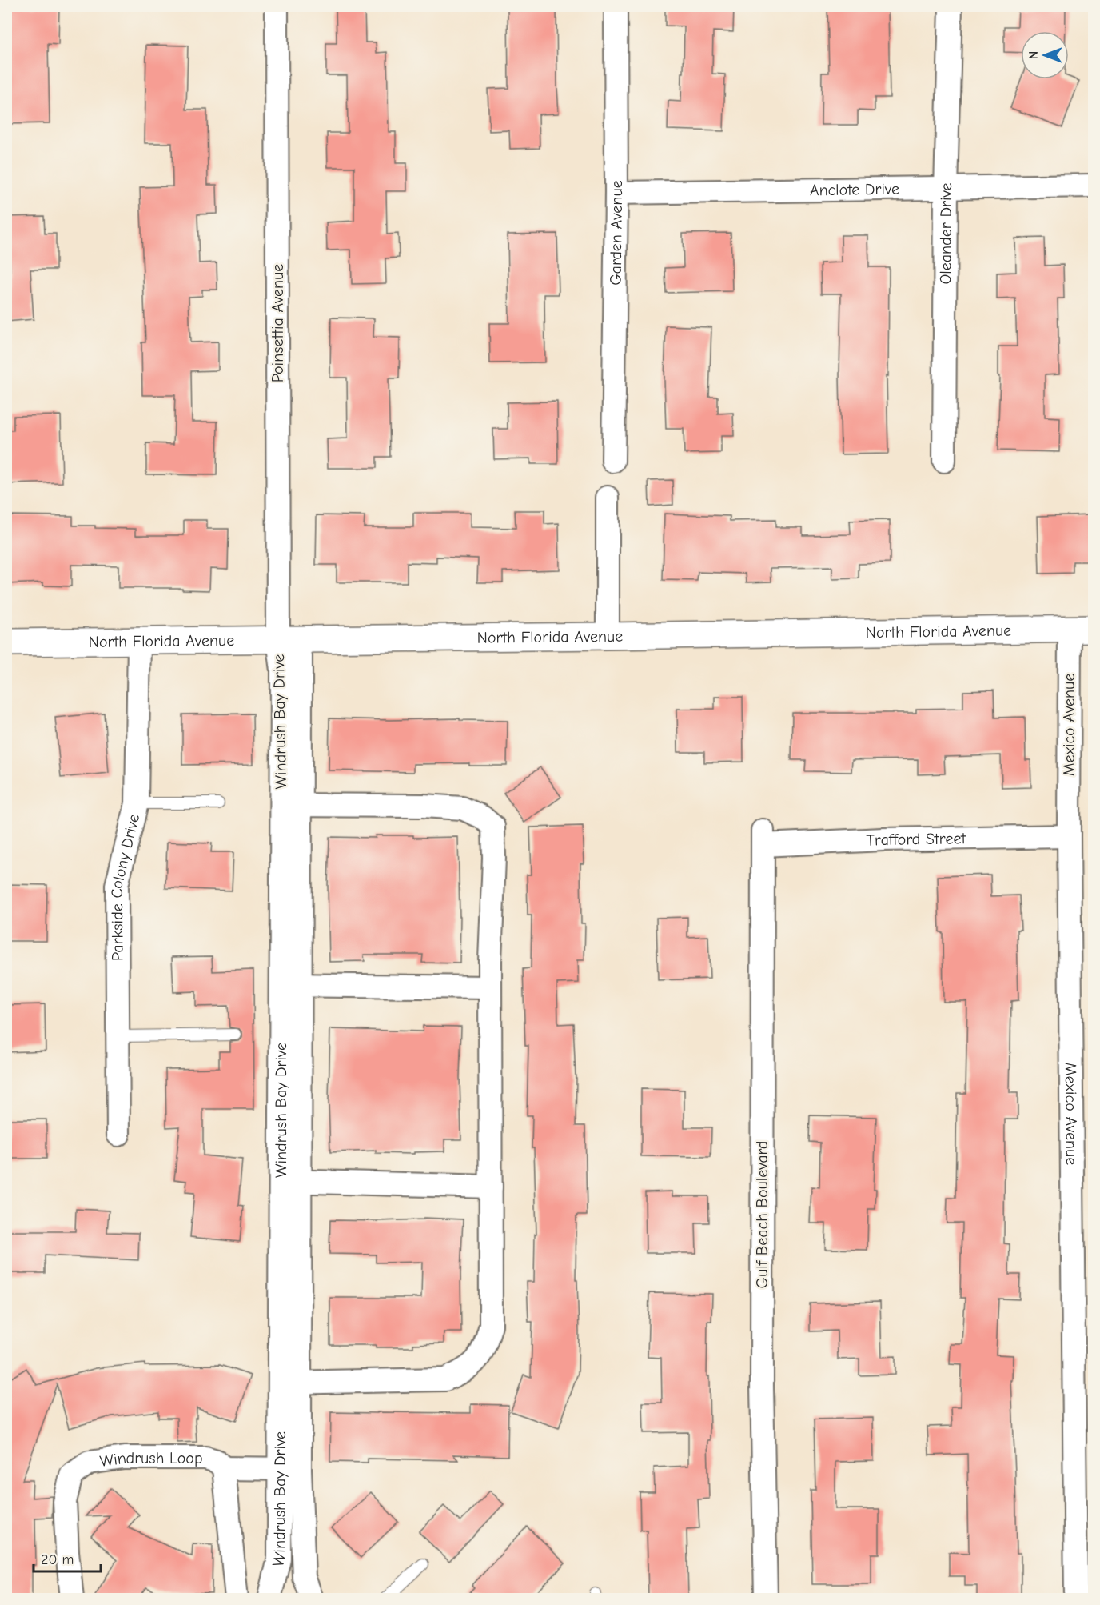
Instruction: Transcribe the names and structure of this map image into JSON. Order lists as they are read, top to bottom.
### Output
{
  "streets": {
    "street": [
      "Anclote Drive",
      "Garden Avenue",
      "Oleander Drive",
      "Poinsettia Avenue",
      "North Florida Avenue",
      "Windrush Bay Drive",
      "Mexico Avenue",
      "Trafford Street",
      "Parkside Colony Drive",
      "Gulf Beach Boulevard",
      "Windrush Loop"
    ]
  },
  "crossings": [
    ["Anclote Drive", "Garden Avenue"],
    ["Anclote Drive", "Oleander Drive"],
    ["Poinsettia Avenue", "North Florida Avenue"],
    ["Poinsettia Avenue", "Windrush Bay Drive"],
    ["North Florida Avenue", "Windrush Bay Drive"],
    ["North Florida Avenue", "Mexico Avenue"],
    ["North Florida Avenue", "Parkside Colony Drive"],
    ["Mexico Avenue", "Trafford Street"],
    ["Trafford Street", "Gulf Beach Boulevard"]
  ],
  "scale_bar": "20 m",
  "north": "left"
}
